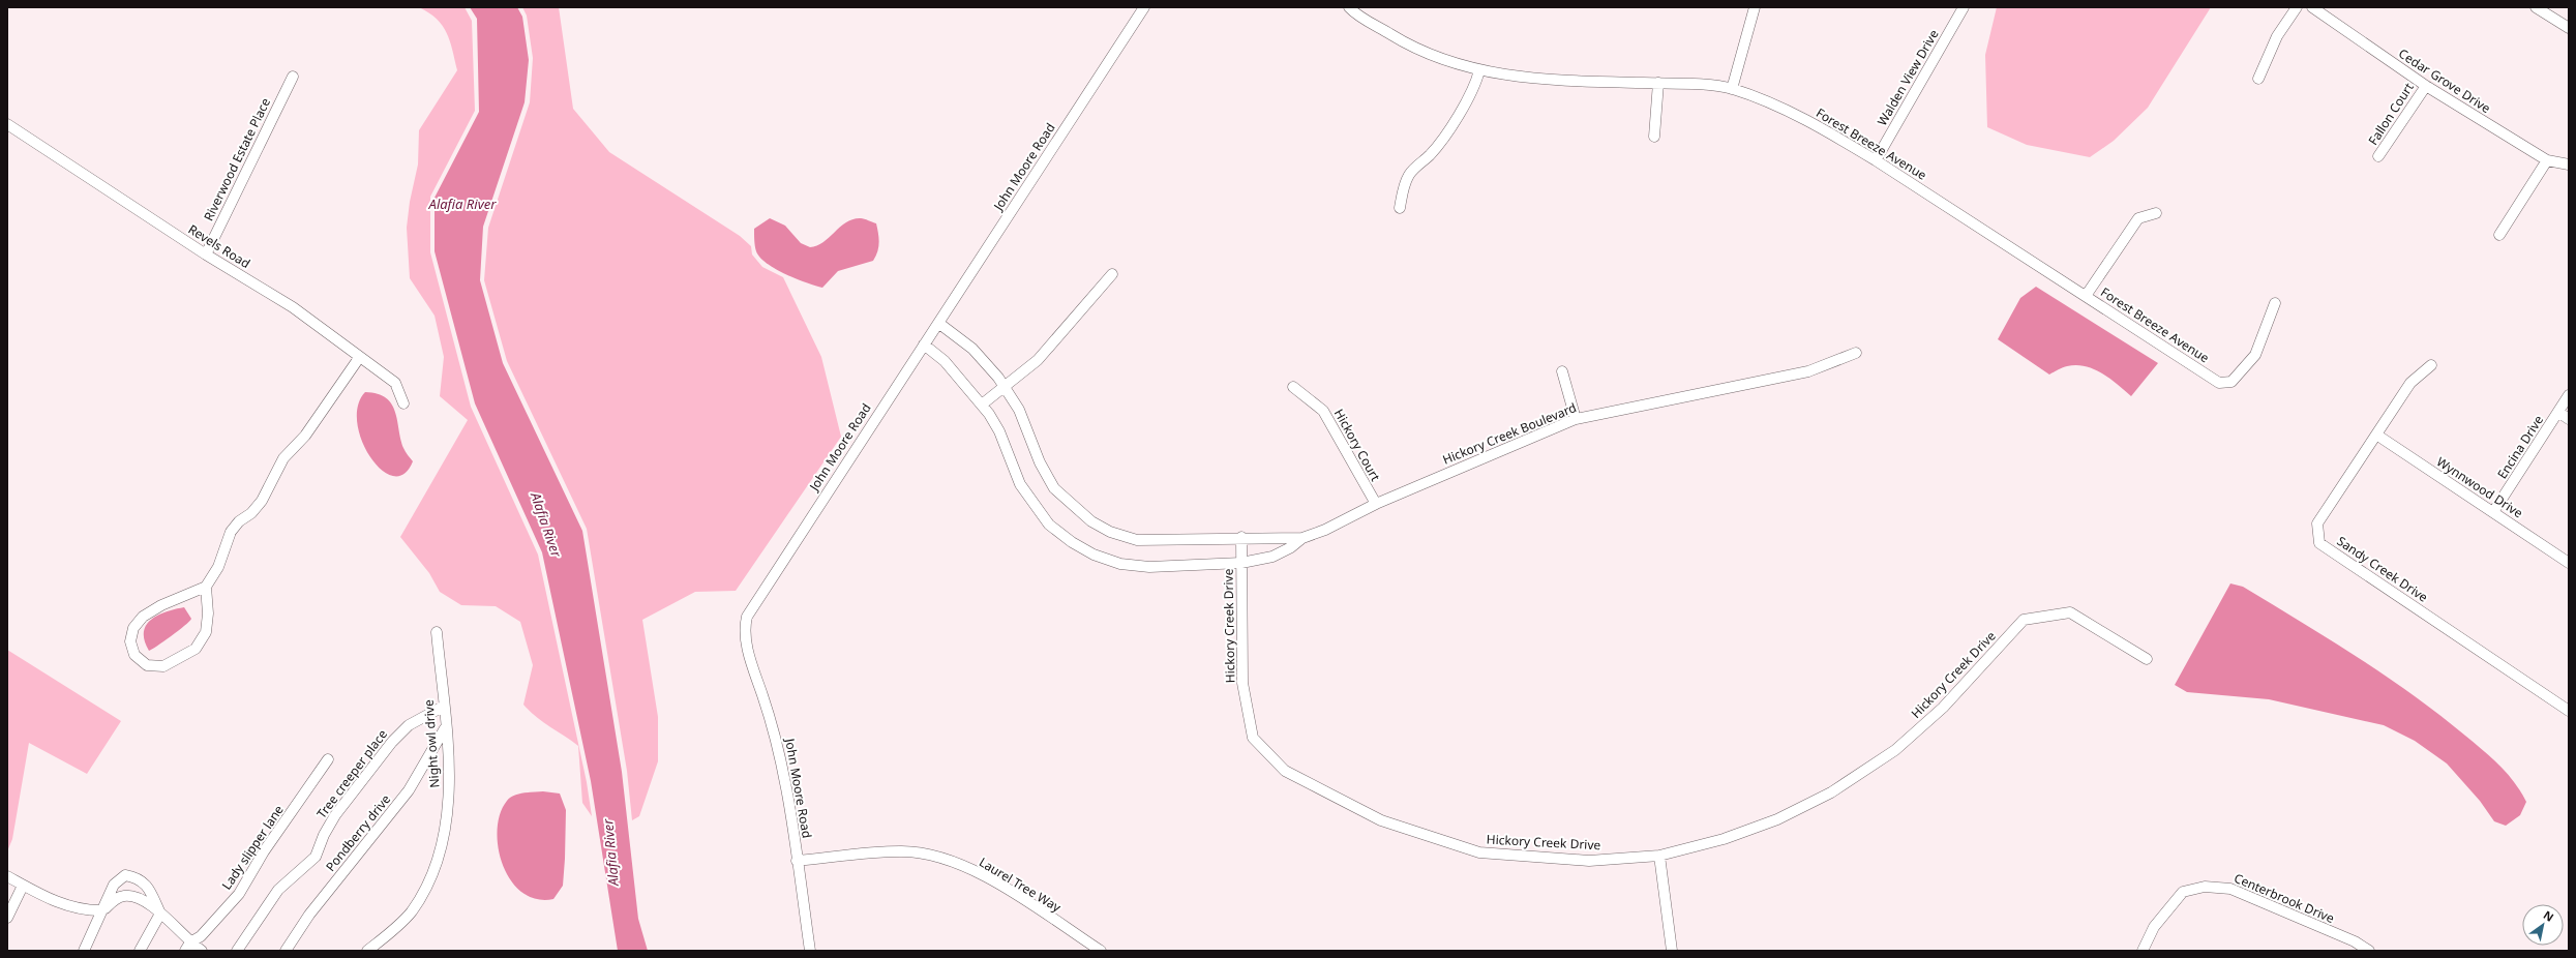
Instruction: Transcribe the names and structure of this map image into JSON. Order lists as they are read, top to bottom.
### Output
{
  "streets": {
    "street": [
      "Walden View Drive",
      "Cedar Grove Drive",
      "Fallon Court",
      "Forest Breeze Avenue",
      "Riverwood Estate Place",
      "John Moore Road",
      "Revels Road",
      "Hickory Creek Boulevard",
      "Hickory Court",
      "Encina Drive",
      "Wynnwood Drive",
      "Sandy Creek Drive",
      "Hickory Creek Drive",
      "Night owl drive",
      "Tree creeper place",
      "Pondberry drive",
      "Lady slipper lane",
      "Laurel Tree Way",
      "Centerbrook Drive"
    ]
  },
  "crossings": [
    ["Walden View Drive", "Forest Breeze Avenue"],
    ["Cedar Grove Drive", "Fallon Court"],
    ["Riverwood Estate Place", "Revels Road"],
    ["John Moore Road", "Hickory Creek Boulevard"],
    ["John Moore Road", "Laurel Tree Way"],
    ["Hickory Creek Boulevard", "Hickory Court"],
    ["Hickory Creek Boulevard", "Hickory Creek Drive"],
    ["Encina Drive", "Wynnwood Drive"],
    ["Wynnwood Drive", "Sandy Creek Drive"],
    ["Night owl drive", "Tree creeper place"],
    ["Night owl drive", "Pondberry drive"]
  ],
  "water": ["Alafia River"],
  "north": "top right"
}
